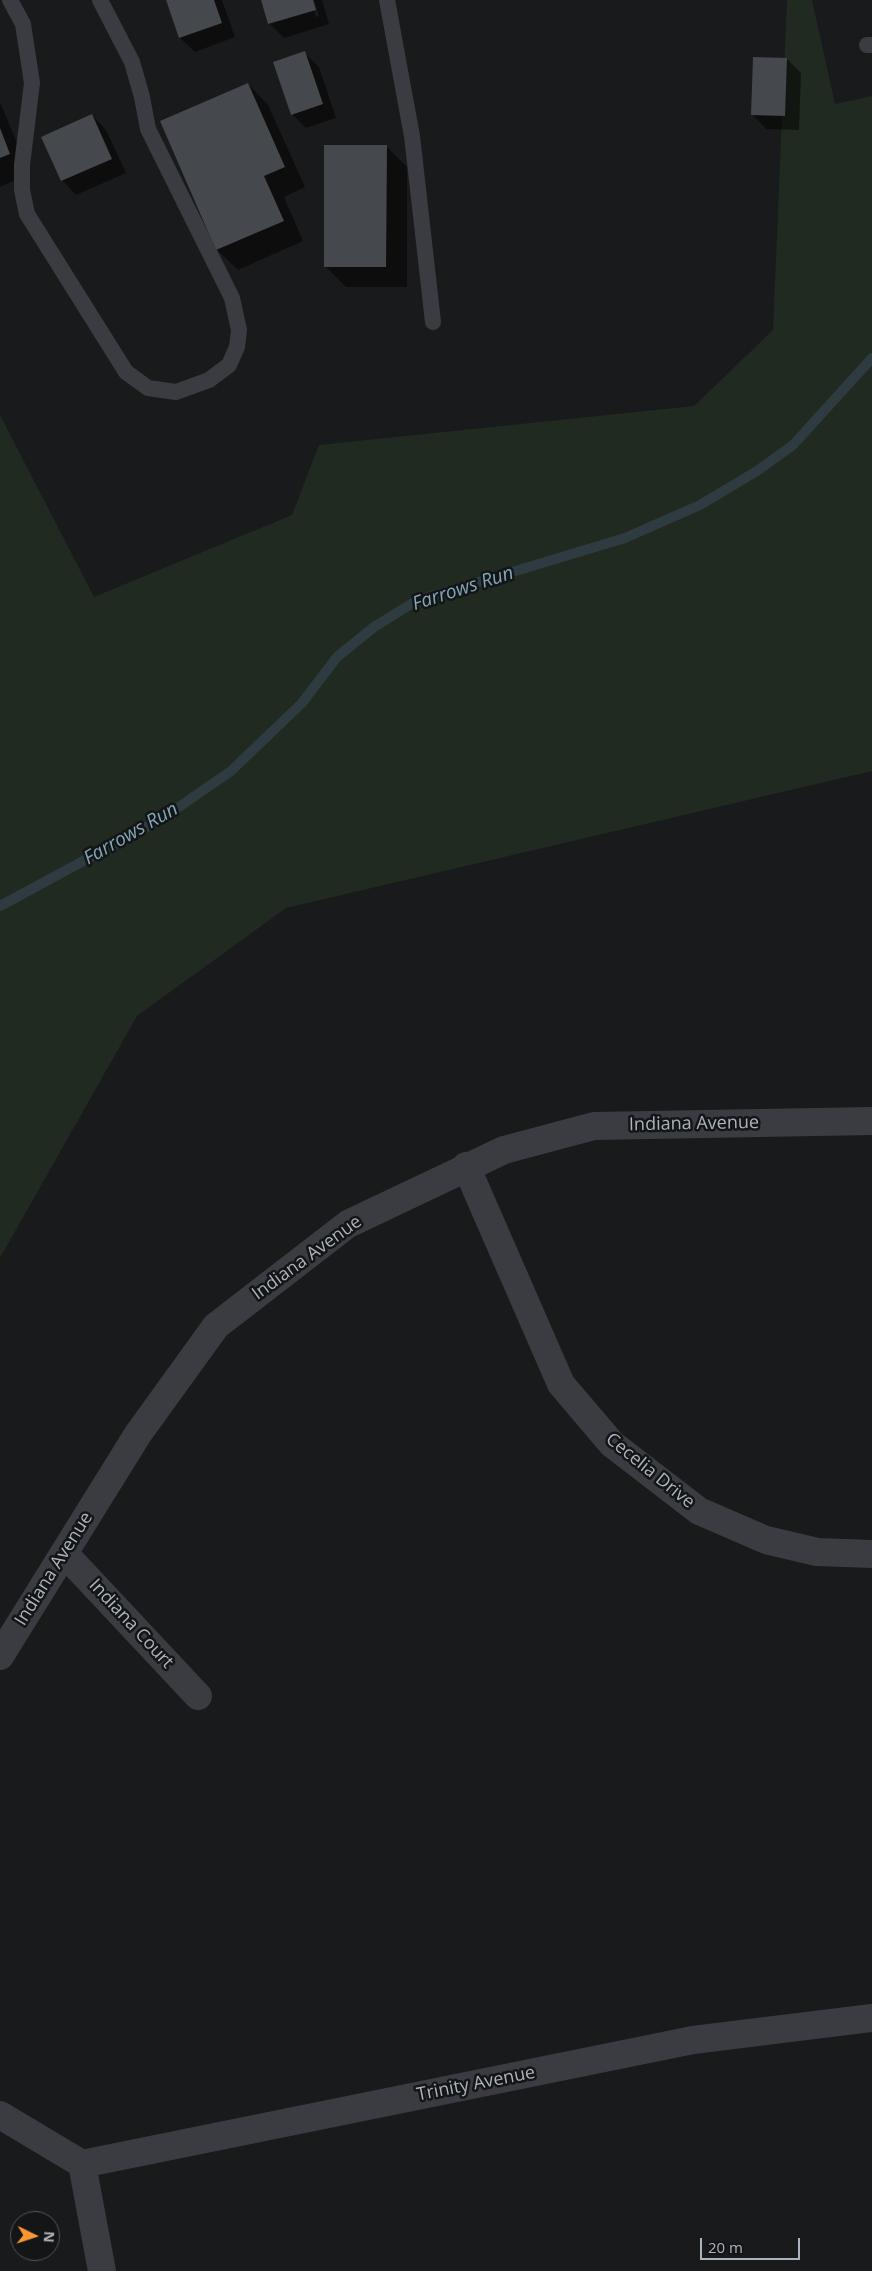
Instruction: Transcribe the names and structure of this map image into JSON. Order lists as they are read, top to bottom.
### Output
{
  "streets": {
    "street": [
      "Indiana Avenue",
      "Cecelia Drive",
      "Indiana Court",
      "Trinity Avenue"
    ]
  },
  "crossings": [
    ["Indiana Avenue", "Cecelia Drive"],
    ["Indiana Avenue", "Indiana Court"]
  ],
  "water": ["Farrows Run"],
  "scale_bar": "20 m",
  "north": "right"
}
